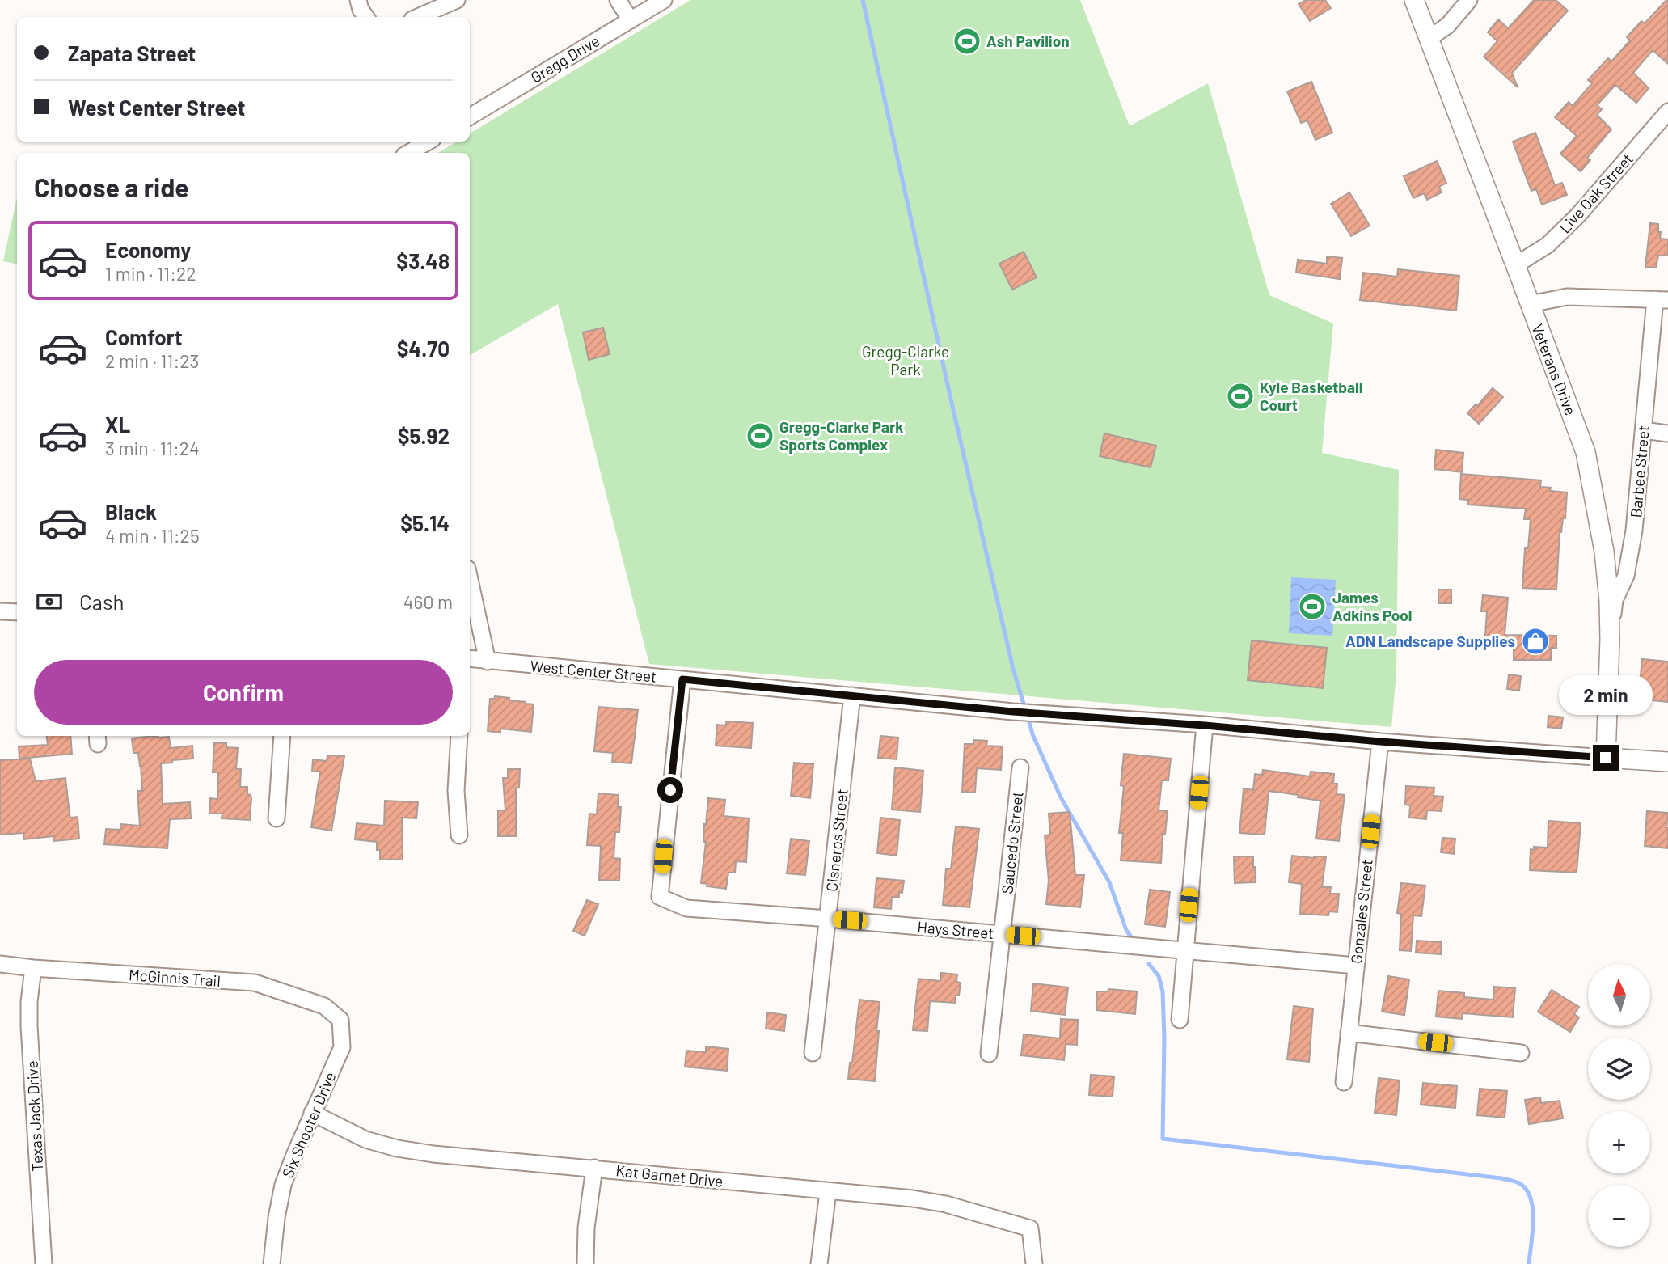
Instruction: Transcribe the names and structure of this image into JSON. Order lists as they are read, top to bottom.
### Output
{
  "streets": {
    "main road": ["Veterans Drive", "West Center Street"],
    "street": [
      "Gregg Drive",
      "Live Oak Street",
      "Barbee Street",
      "Cisneros Street",
      "Saucedo Street",
      "Gonzales Street",
      "Hays Street",
      "McGinnis Trail",
      "Texas Jack Drive",
      "Six Shooter Drive",
      "Kat Garnet Drive"
    ]
  },
  "crossings": [
    ["Live Oak Street", "Veterans Drive"],
    ["Veterans Drive", "Barbee Street"],
    ["Veterans Drive", "West Center Street"],
    ["West Center Street", "Cisneros Street"],
    ["West Center Street", "Gonzales Street"],
    ["West Center Street", "Hays Street"],
    ["Cisneros Street", "Hays Street"],
    ["Saucedo Street", "Hays Street"],
    ["Gonzales Street", "Hays Street"],
    ["McGinnis Trail", "Texas Jack Drive"],
    ["McGinnis Trail", "Six Shooter Drive"],
    ["Six Shooter Drive", "Kat Garnet Drive"]
  ],
  "parks": ["Gregg-Clarke Park"],
  "places": {
    "sports": [
      "Ash Pavilion",
      "Kyle Basketball Court",
      "Gregg-Clarke Park Sports Complex",
      "James Adkins Pool"
    ],
    "shop": ["ADN Landscape Supplies"]
  },
  "north": "top",
  "page": {
    "banner": ["Zapata Street", "West Center Street"],
    "heading": "Choose a ride",
    "list": [
      {
        "name": "Economy",
        "note": "1 min · 11:22",
        "value": "$3.48"
      },
      {
        "name": "Comfort",
        "note": "2 min · 11:23",
        "value": "$4.70"
      },
      {
        "name": "XL",
        "note": "3 min · 11:24",
        "value": "$5.92"
      },
      {
        "name": "Black",
        "note": "4 min · 11:25",
        "value": "$5.14"
      }
    ],
    "pay": ["Cash", "460 m"],
    "buttons": "Confirm",
    "bubble": "2 min",
    "map_buttons": ["+", "−"]
  }
}
